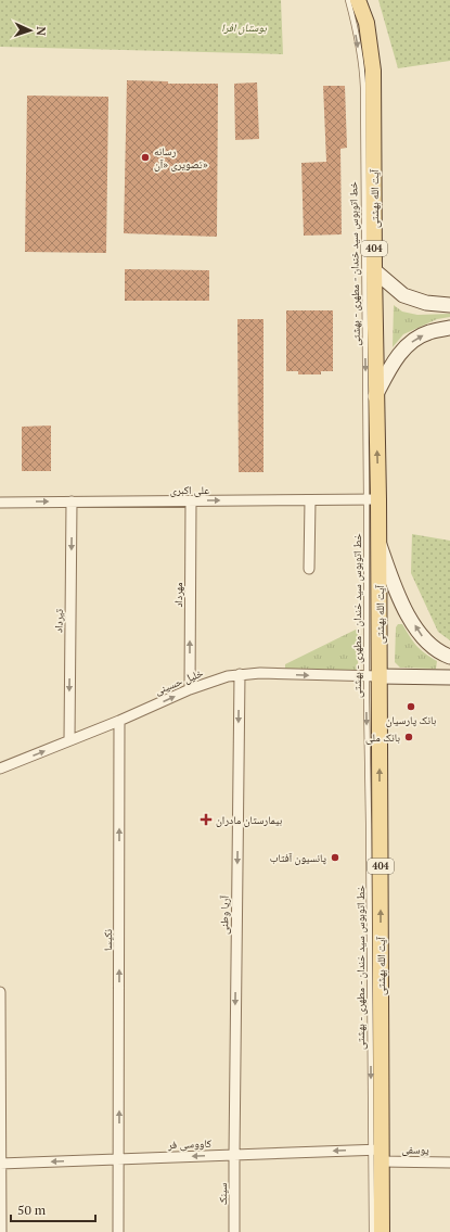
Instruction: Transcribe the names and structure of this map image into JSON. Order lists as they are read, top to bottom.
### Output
{
  "streets": {
    "main road": ["آیت الله بهشتی", "404"],
    "street": [
      "علی‌ اکبری",
      "مهرداد",
      "تیرداد",
      "خلیل حسینی",
      "آریا وطنی",
      "نکیسا",
      "کاووسی فر",
      "یوسفی",
      "سینک"
    ],
    "lane": ["خط اتوبوس سید خندان - مطهری - بهشتی"]
  },
  "crossings": [
    ["آیت الله بهشتی", "خط اتوبوس سید خندان - مطهری - بهشتی"],
    ["آیت الله بهشتی", "علی‌ اکبری"],
    ["آیت الله بهشتی", "خلیل حسینی"],
    ["آیت الله بهشتی", "کاووسی فر"],
    ["آیت الله بهشتی", "یوسفی"],
    ["خط اتوبوس سید خندان - مطهری - بهشتی", "علی‌ اکبری"],
    ["خط اتوبوس سید خندان - مطهری - بهشتی", "خلیل حسینی"],
    ["علی‌ اکبری", "مهرداد"],
    ["علی‌ اکبری", "تیرداد"],
    ["مهرداد", "خلیل حسینی"],
    ["تیرداد", "خلیل حسینی"],
    ["خلیل حسینی", "آریا وطنی"],
    ["خلیل حسینی", "نکیسا"],
    ["آریا وطنی", "کاووسی فر"],
    ["آریا وطنی", "سینک"],
    ["نکیسا", "کاووسی فر"],
    ["کاووسی فر", "یوسفی"],
    ["کاووسی فر", "سینک"]
  ],
  "one_way": [
    "خط اتوبوس سید خندان - مطهری - بهشتی",
    "علی‌ اکبری",
    "مهرداد",
    "تیرداد",
    "خلیل حسینی",
    "آریا وطنی",
    "نکیسا",
    "کاووسی فر"
  ],
  "parks": ["بوستان افرا"],
  "places": {
    "other": [
      "رسانه تصویری «آن»",
      "بانک پارسیان",
      "بانک ملی",
      "پانسیون آفتاب"
    ],
    "health": ["بیمارستان مادران"]
  },
  "scale_bar": "50 m",
  "north": "right"
}
